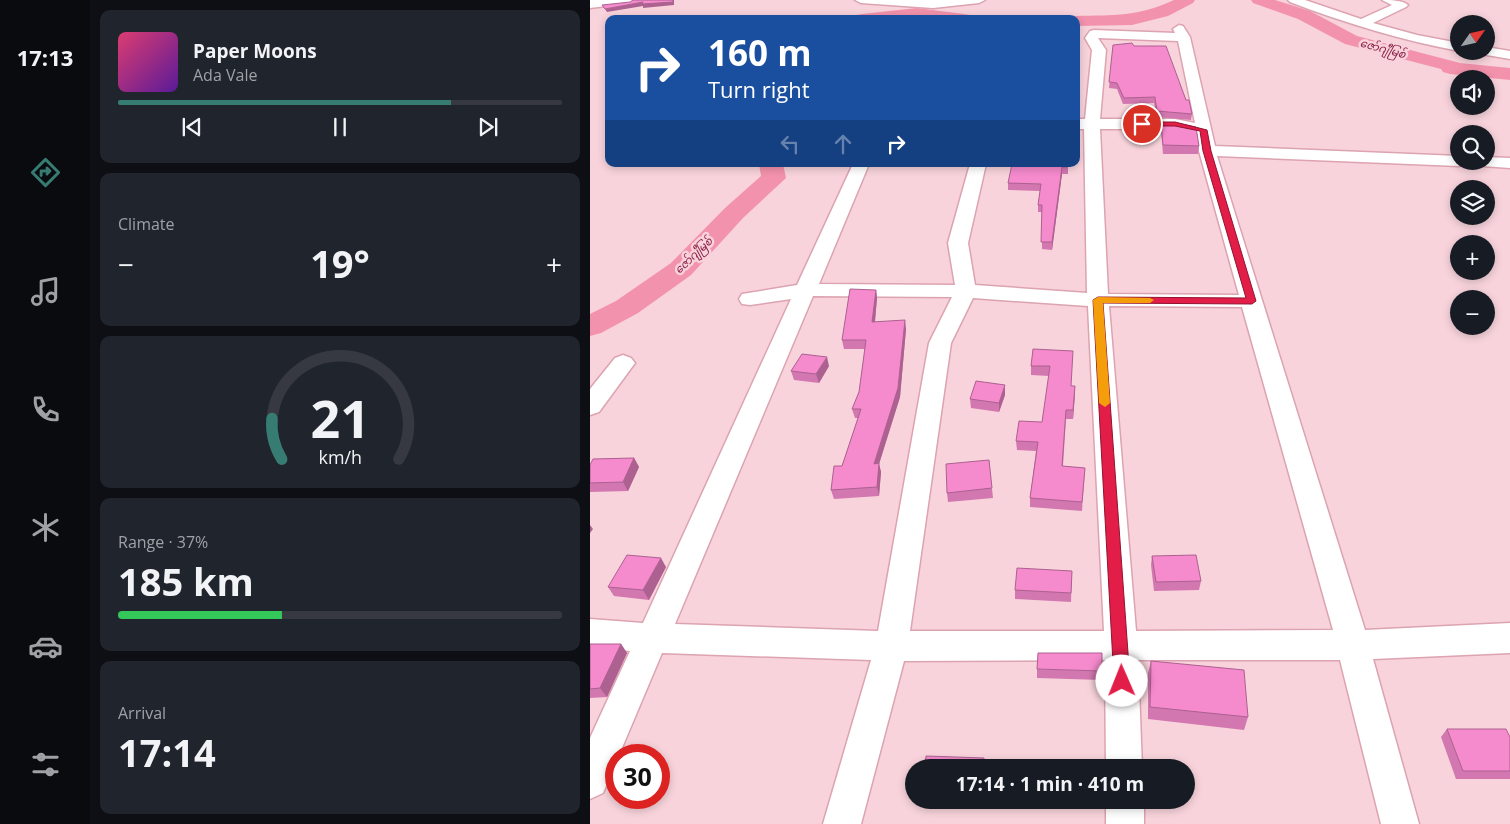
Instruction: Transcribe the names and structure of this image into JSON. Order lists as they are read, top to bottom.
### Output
{
  "water": ["ဇော်ဂျီမြစ်"],
  "north": "top right",
  "page": {
    "tabs": "17:13",
    "map_buttons": ["+", "−"],
    "turn": ["160 m", "Turn right"],
    "song": ["Paper Moons", "Ada Vale"],
    "tile": [
      "Climate",
      ["Range · 37%", "185 km"],
      ["Arrival", "17:14"]
    ],
    "heat": ["−", "19°", "+"],
    "limit": "30",
    "trip": "17:14 · 1 min · 410 m",
    "gauge": ["21", "km/h"]
  }
}
